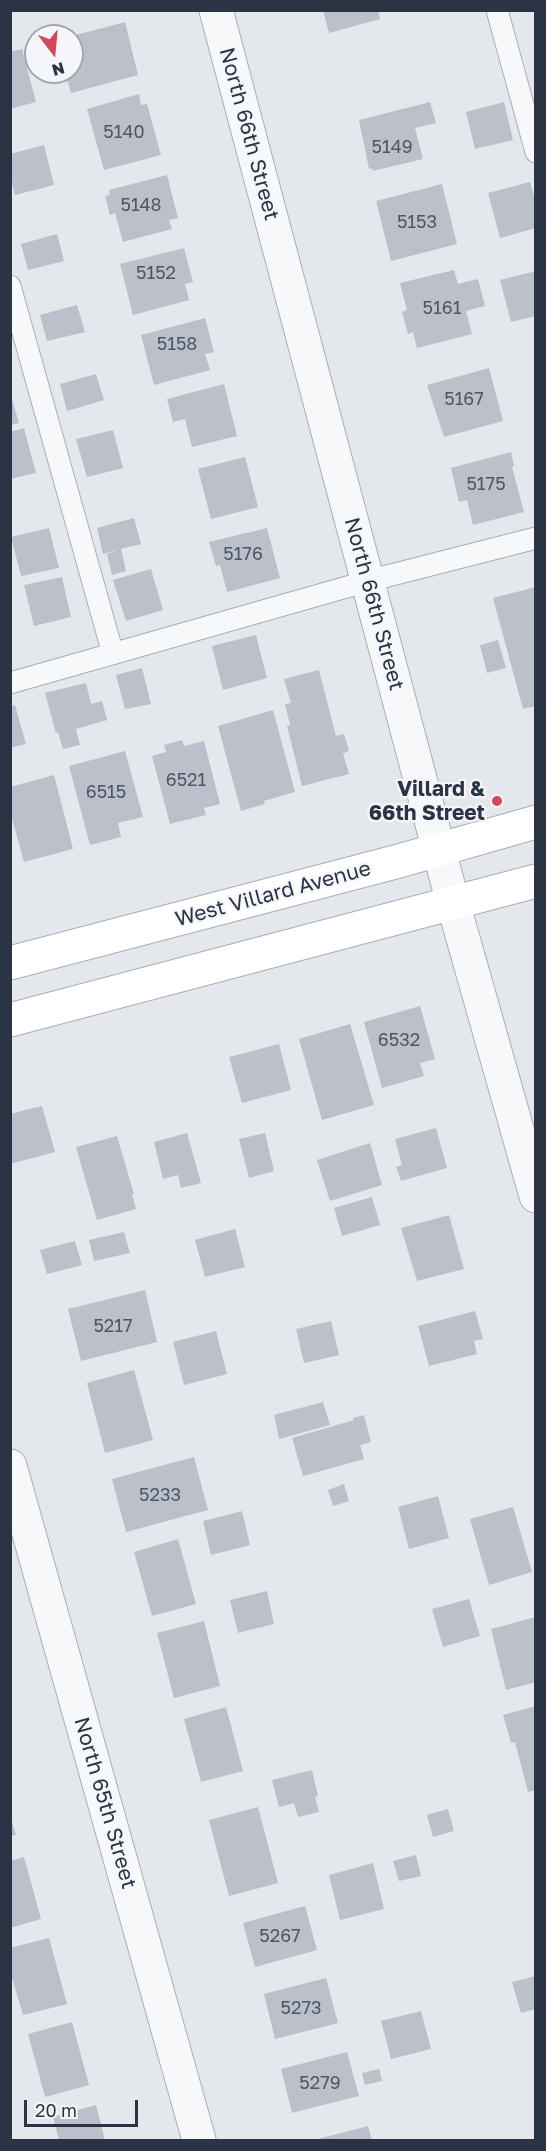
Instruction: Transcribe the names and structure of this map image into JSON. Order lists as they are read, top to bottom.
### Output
{
  "streets": {
    "street": ["North 66th Street", "West Villard Avenue", "North 65th Street"]
  },
  "crossings": [
    ["North 66th Street", "West Villard Avenue"]
  ],
  "places": ["Villard & 66th Street"],
  "house_numbers": [
    "5140",
    "5149",
    "5148",
    "5153",
    "5152",
    "5161",
    "5158",
    "5167",
    "5175",
    "5176",
    "6521",
    "6515",
    "6532",
    "5217",
    "5233",
    "5267",
    "5273",
    "5279"
  ],
  "scale_bar": "20 m",
  "north": "bottom"
}
